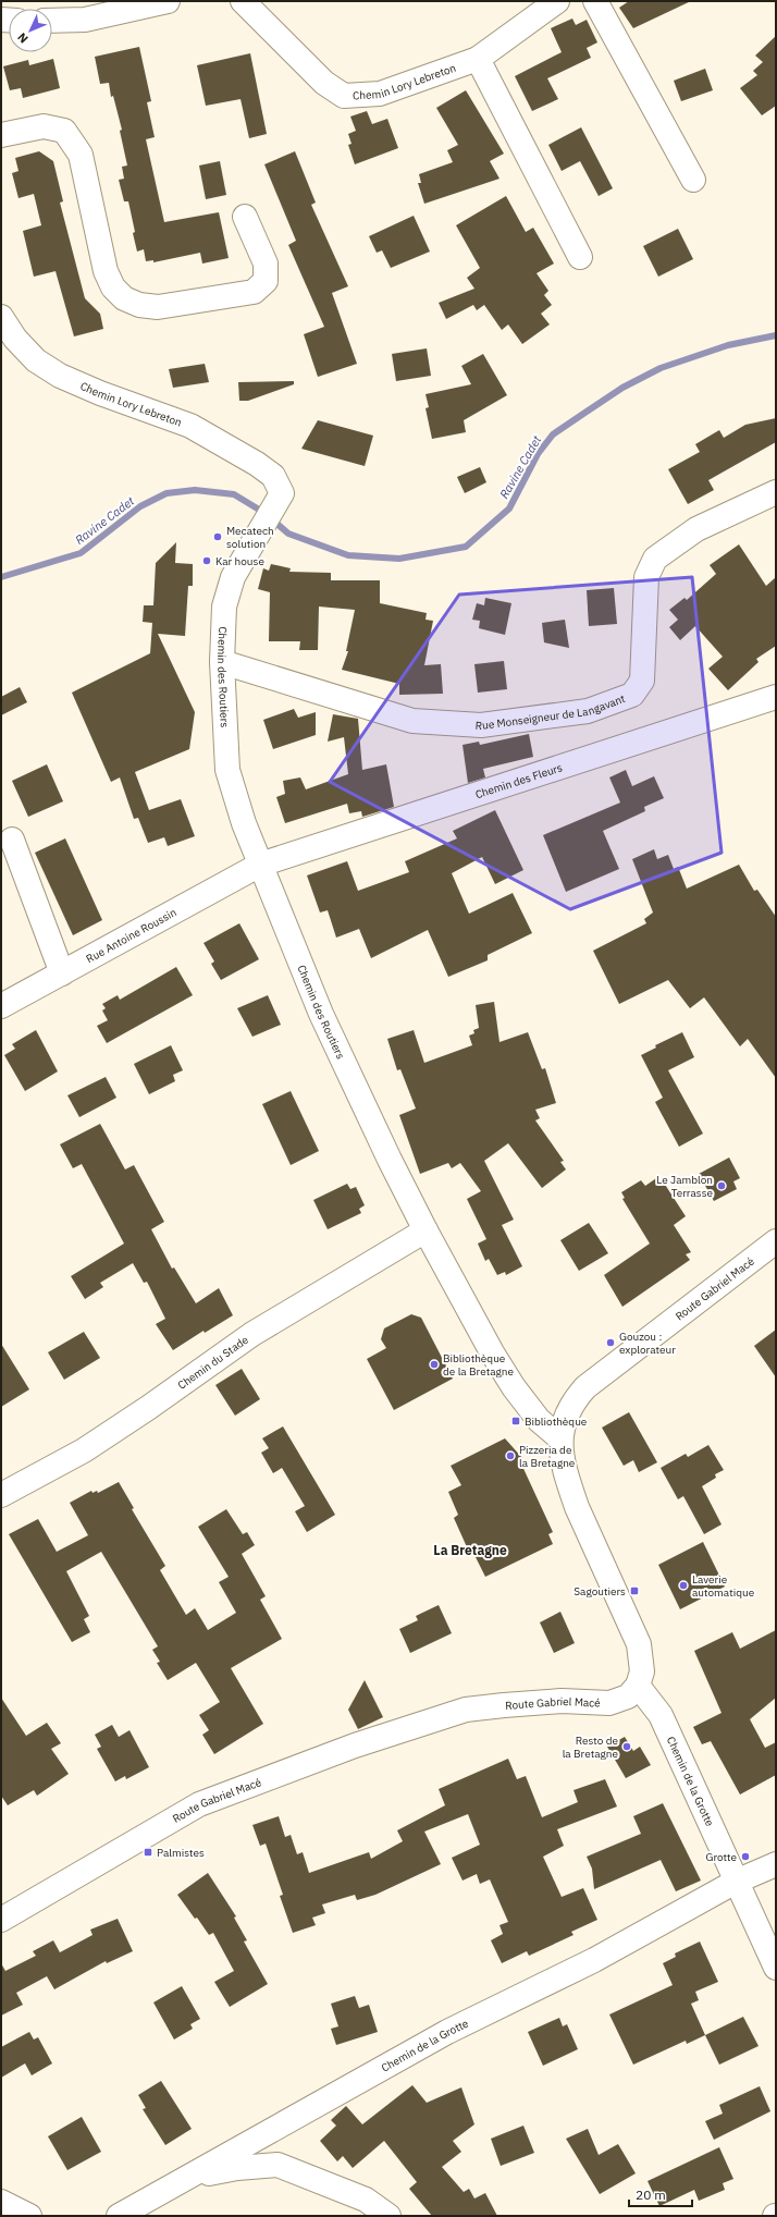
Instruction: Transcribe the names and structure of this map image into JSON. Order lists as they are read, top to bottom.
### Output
{
  "streets": {
    "street": [
      "Chemin Lory Lebreton",
      "Chemin des Routiers",
      "Rue Monseigneur de Langavant",
      "Chemin des Fleurs",
      "Rue Antoine Roussin",
      "Route Gabriel Macé",
      "Chemin du Stade",
      "Chemin de la Grotte"
    ]
  },
  "crossings": [
    ["Chemin Lory Lebreton", "Chemin des Routiers"],
    ["Chemin des Routiers", "Rue Monseigneur de Langavant"],
    ["Chemin des Routiers", "Chemin des Fleurs"],
    ["Chemin des Routiers", "Rue Antoine Roussin"],
    ["Chemin des Routiers", "Route Gabriel Macé"],
    ["Chemin des Routiers", "Chemin du Stade"],
    ["Chemin des Fleurs", "Rue Antoine Roussin"],
    ["Route Gabriel Macé", "Chemin de la Grotte"]
  ],
  "districts": ["La Bretagne"],
  "water": ["Ravine Cadet"],
  "places": {
    "other": [
      "Mecatech solution",
      "Kar house",
      "Le Jamblon Terrasse",
      "Gouzou : explorateur",
      "Bibliothèque de la Bretagne",
      "Pizzeria de la Bretagne",
      "Laverie automatique",
      "Resto de la Bretagne",
      "Grotte"
    ],
    "transit": ["Bibliothèque", "Sagoutiers", "Palmistes"]
  },
  "scale_bar": "20 m",
  "north": "bottom left"
}
